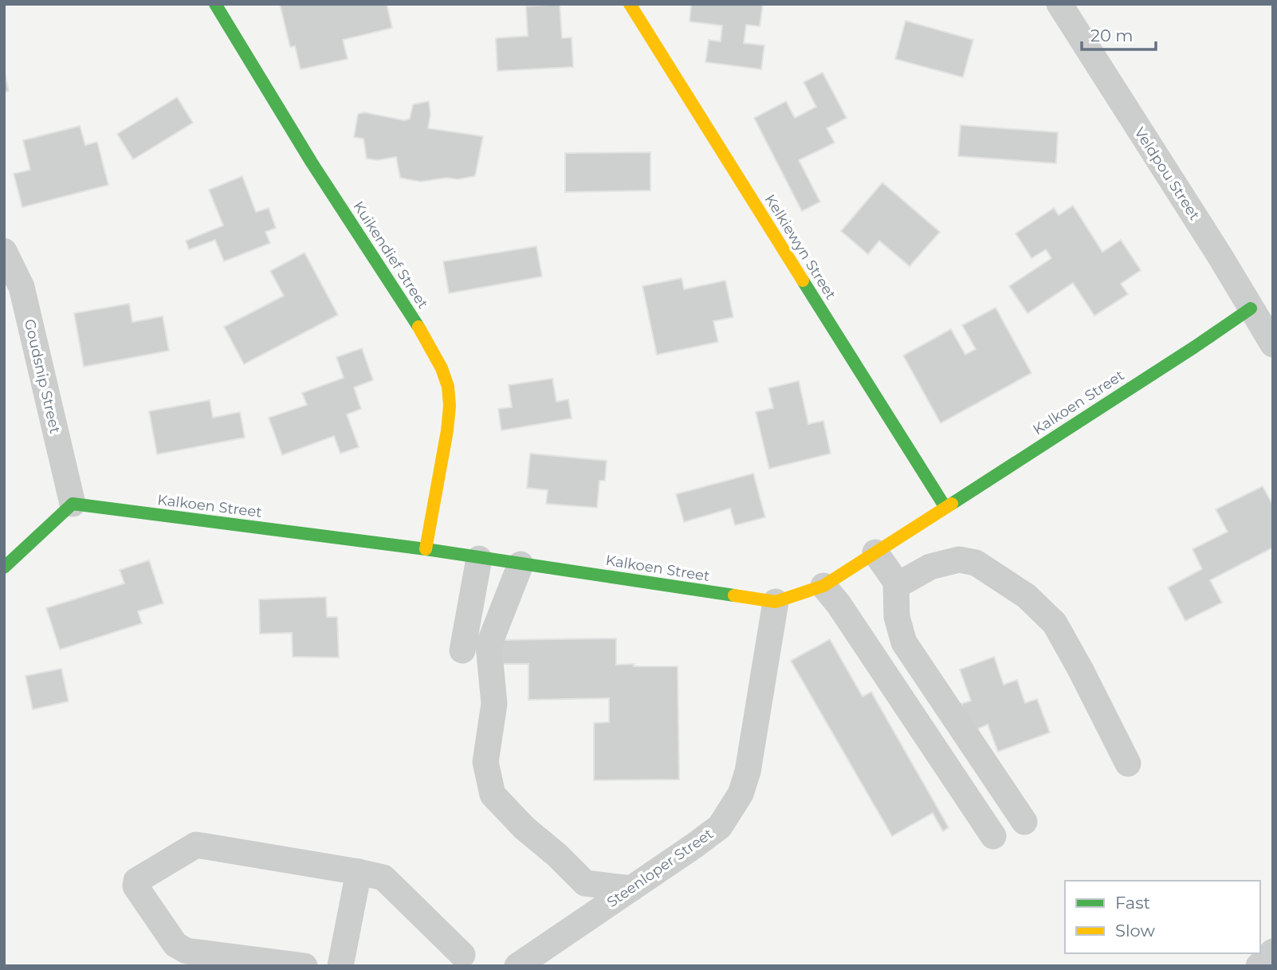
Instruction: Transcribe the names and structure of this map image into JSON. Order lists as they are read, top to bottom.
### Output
{
  "streets": {
    "street": [
      "Veldpou Street",
      "Kelkiewyn Street",
      "Kuikendief Street",
      "Goudsnip Street",
      "Kalkoen Street",
      "Steenloper Street"
    ]
  },
  "crossings": [
    ["Veldpou Street", "Kalkoen Street"],
    ["Kelkiewyn Street", "Kalkoen Street"],
    ["Kuikendief Street", "Kalkoen Street"],
    ["Goudsnip Street", "Kalkoen Street"],
    ["Kalkoen Street", "Steenloper Street"]
  ],
  "legend": ["Fast", "Slow"],
  "scale_bar": "20 m"
}
